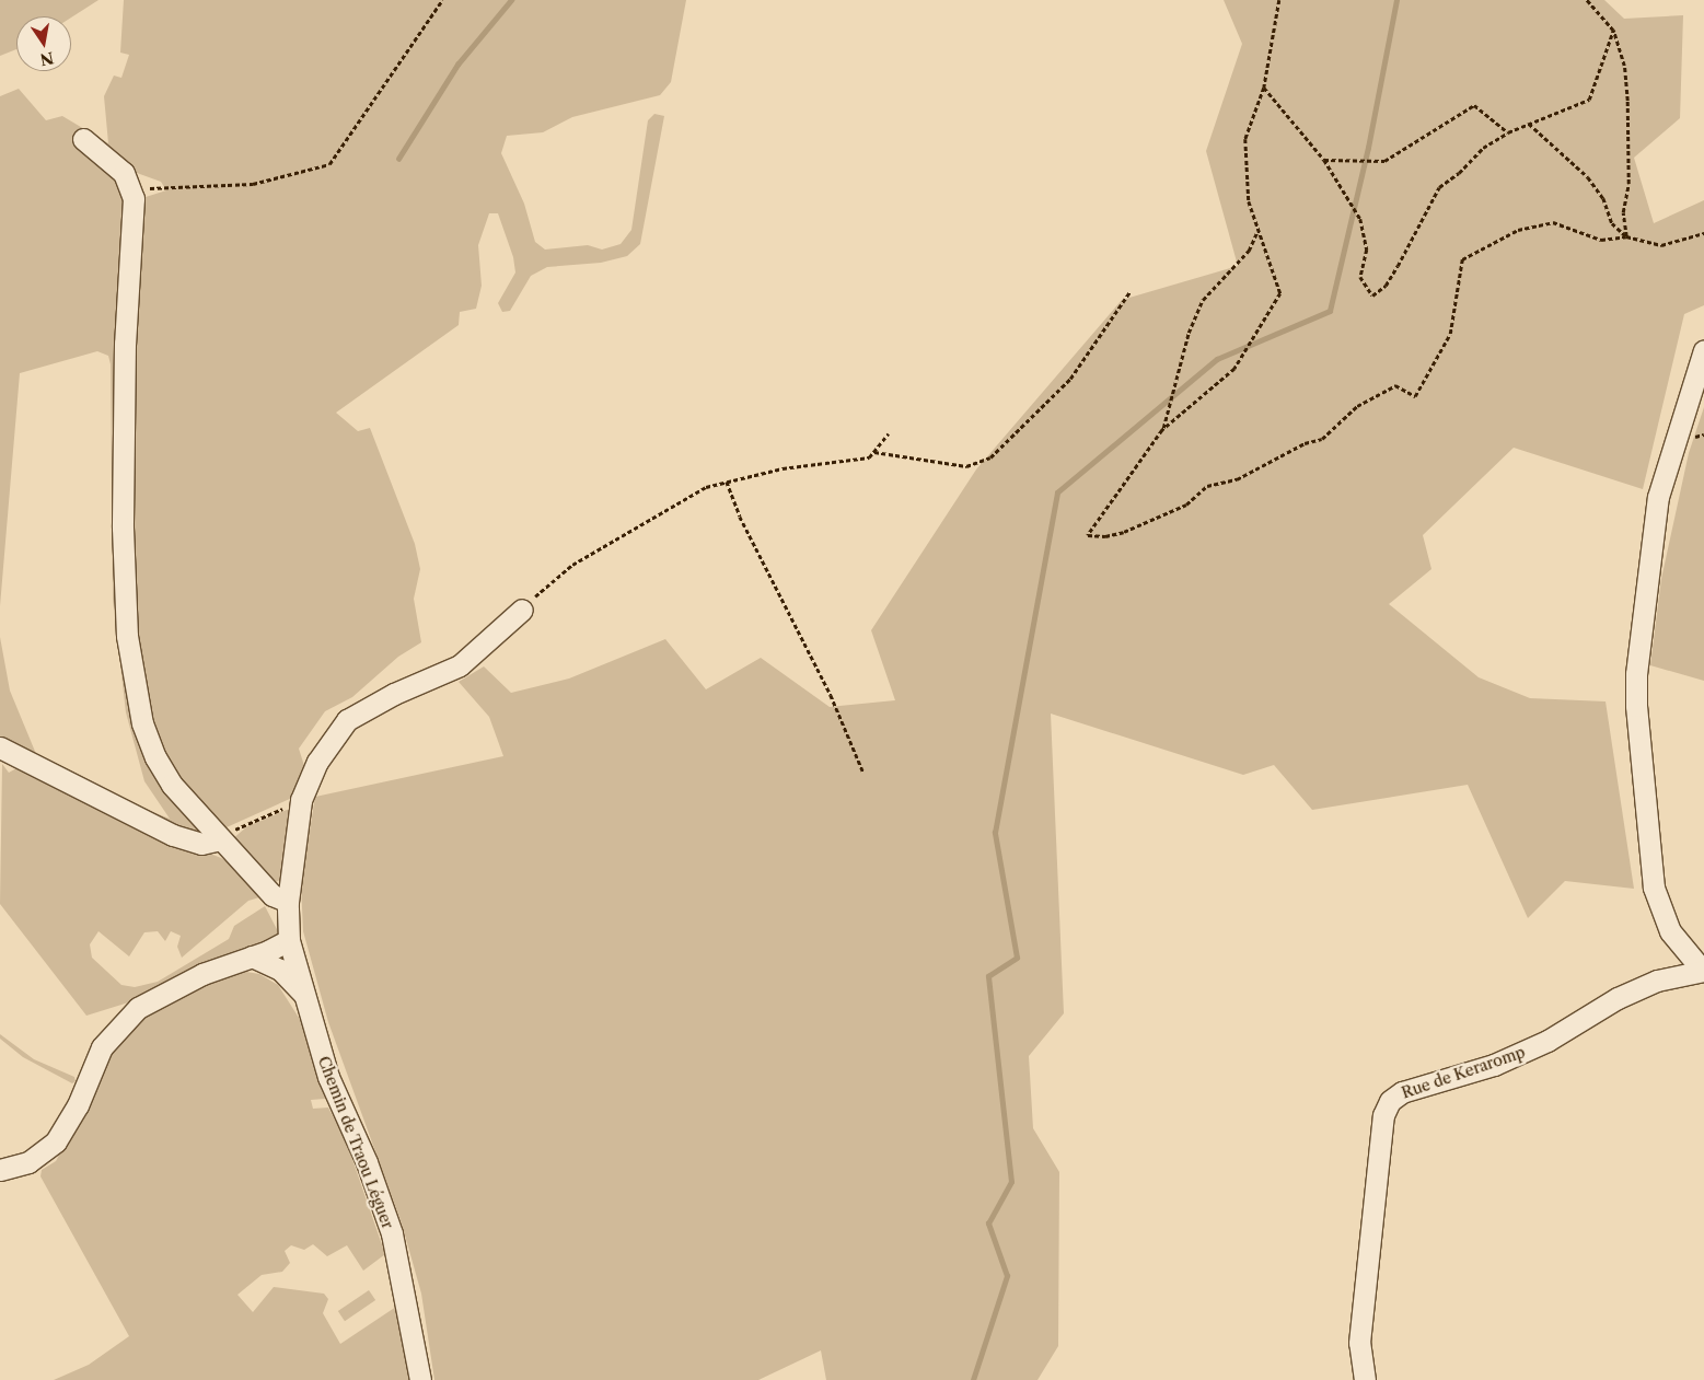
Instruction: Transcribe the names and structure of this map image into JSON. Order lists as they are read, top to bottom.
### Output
{
  "streets": {
    "street": ["Rue de Keraromp", "Chemin de Traou Léguer"]
  },
  "north": "bottom"
}
